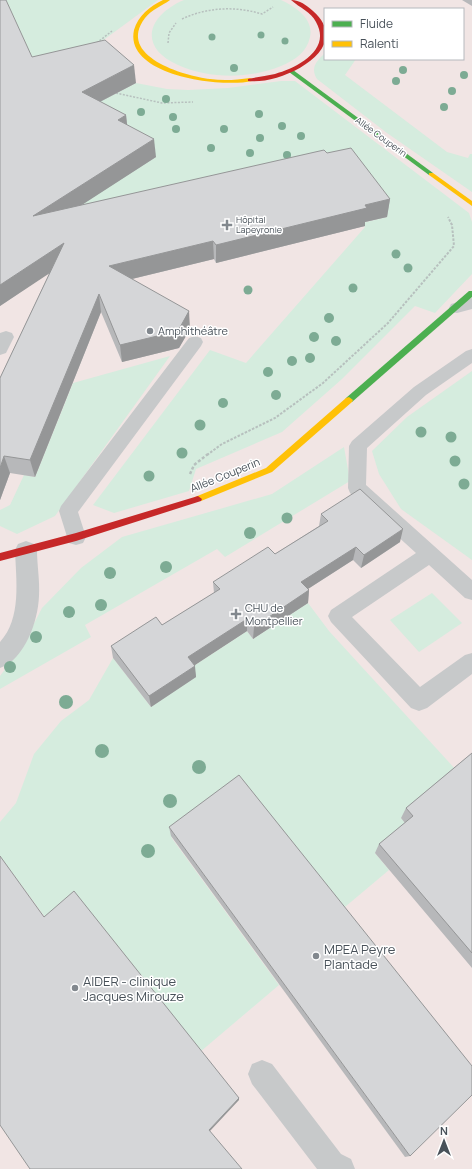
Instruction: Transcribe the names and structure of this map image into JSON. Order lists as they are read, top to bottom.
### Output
{
  "streets": {
    "street": ["Allée Couperin"]
  },
  "places": {
    "health": ["Hôpital Lapeyronie", "CHU de Montpellier"],
    "other": ["Amphithéâtre", "MPEA Peyre Plantade", "AIDER - clinique Jacques Mirouze"]
  },
  "legend": ["Fluide", "Ralenti"],
  "north": "top"
}
